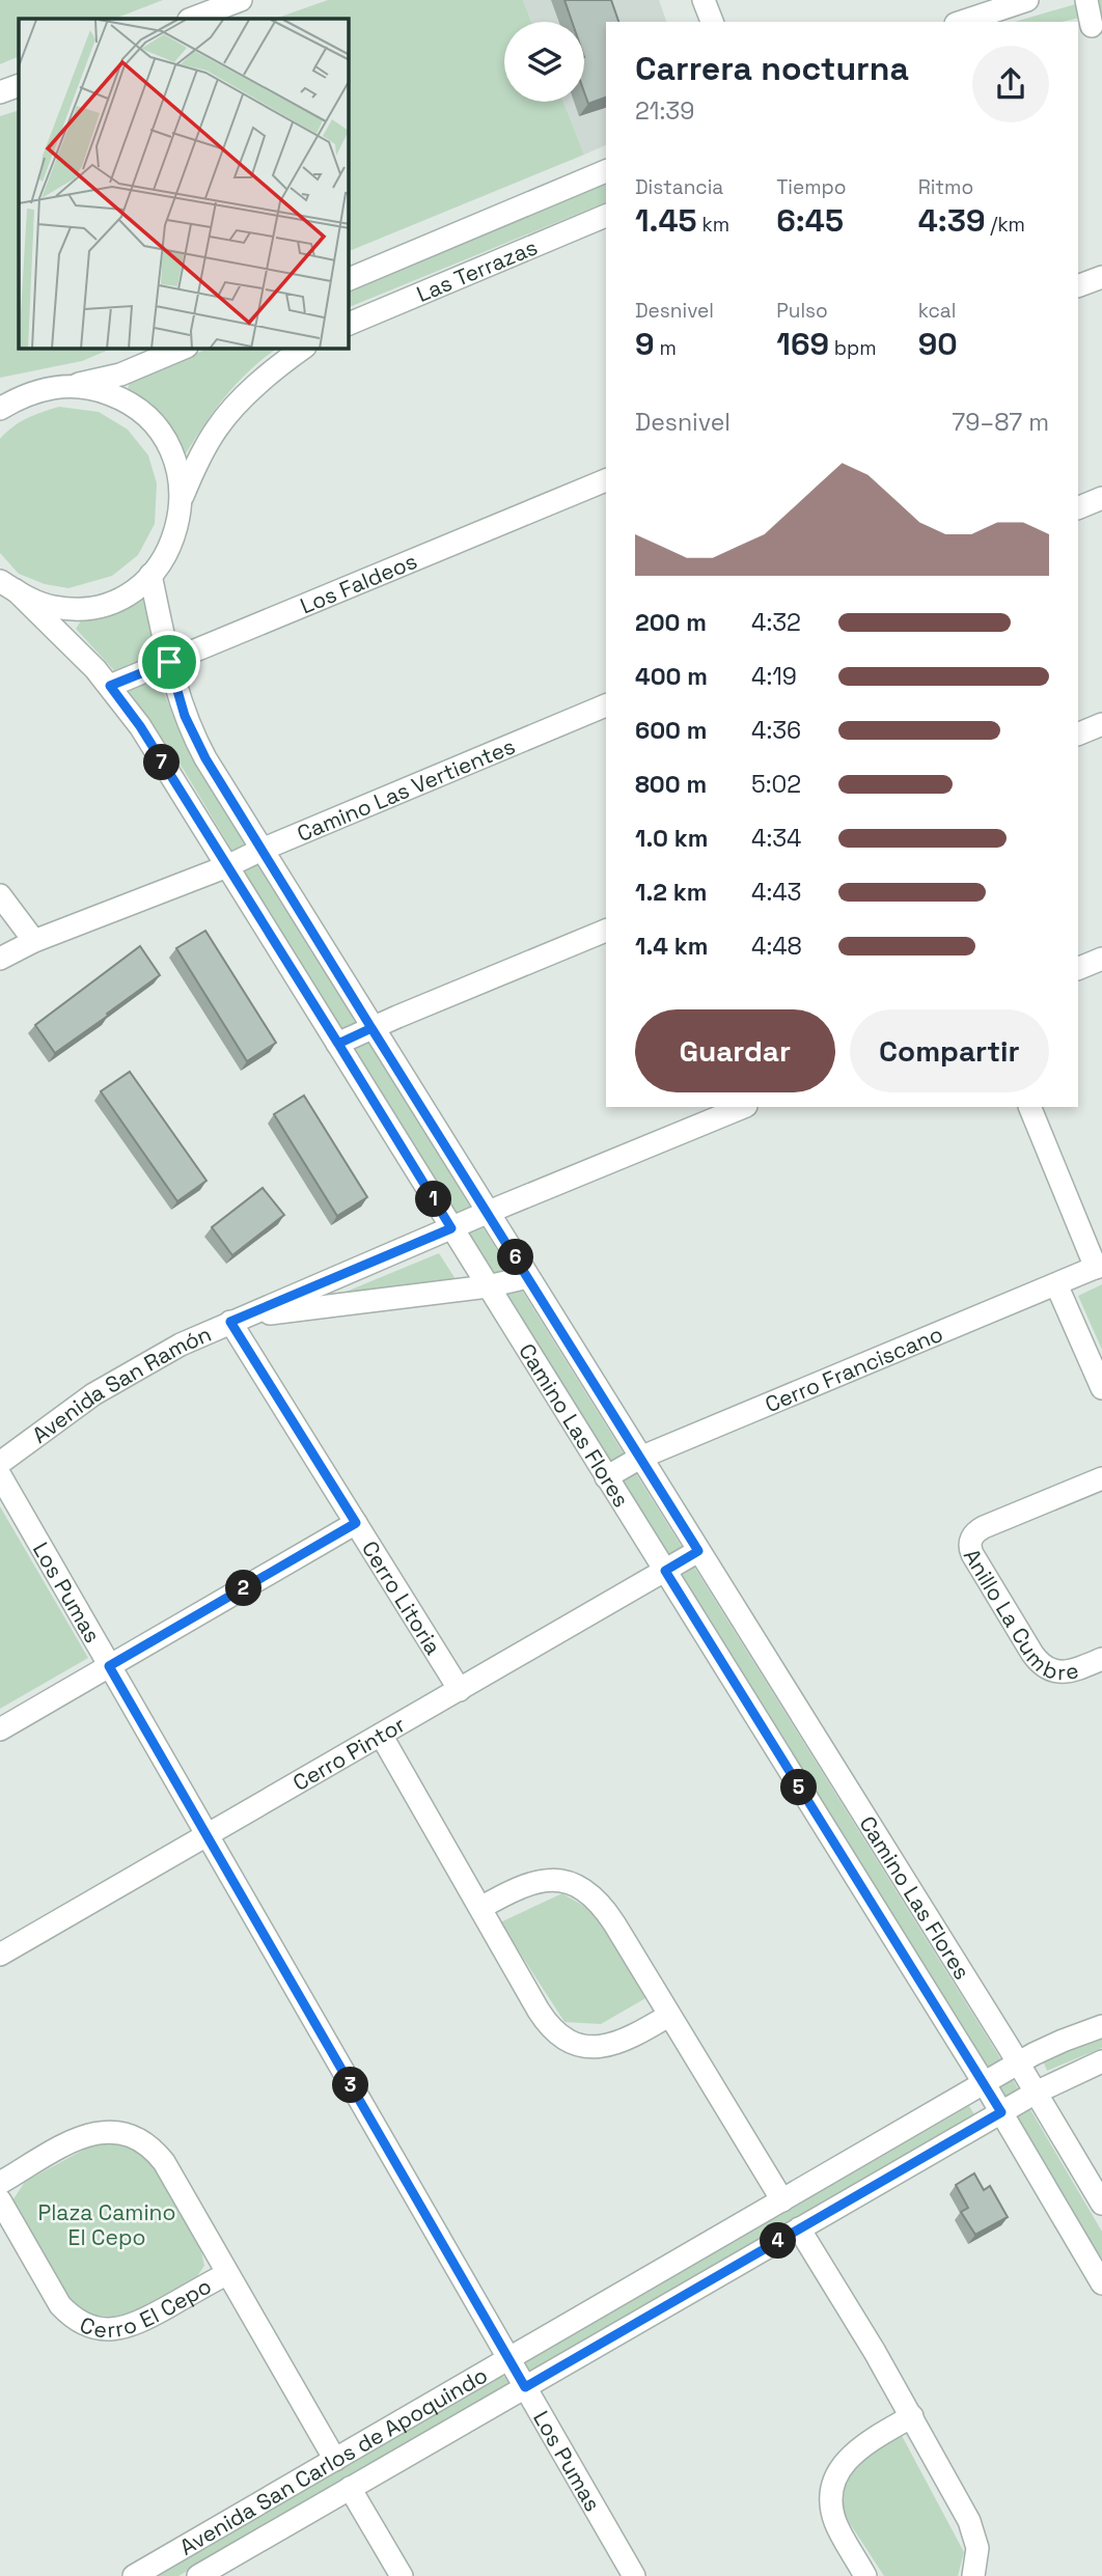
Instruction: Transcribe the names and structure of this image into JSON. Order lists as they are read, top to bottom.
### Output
{
  "streets": {
    "street": [
      "Las Terrazas",
      "Los Faldeos",
      "Camino Las Vertientes",
      "Cerro Franciscano",
      "Avenida San Ramón",
      "Camino Las Flores",
      "Los Pumas",
      "Cerro Litoria",
      "Anillo La Cumbre",
      "Cerro Pintor",
      "Cerro El Cepo",
      "Avenida San Carlos de Apoquindo"
    ]
  },
  "crossings": [
    ["Los Faldeos", "Camino Las Flores"],
    ["Camino Las Vertientes", "Camino Las Flores"],
    ["Cerro Franciscano", "Camino Las Flores"],
    ["Avenida San Ramón", "Camino Las Flores"],
    ["Avenida San Ramón", "Cerro Litoria"],
    ["Camino Las Flores", "Cerro Pintor"],
    ["Camino Las Flores", "Avenida San Carlos de Apoquindo"],
    ["Los Pumas", "Cerro Pintor"],
    ["Los Pumas", "Avenida San Carlos de Apoquindo"],
    ["Cerro Litoria", "Cerro Pintor"],
    ["Cerro El Cepo", "Avenida San Carlos de Apoquindo"]
  ],
  "parks": ["Plaza Camino El Cepo"],
  "page": {
    "heading": ["Carrera nocturna", "21:39"],
    "stats": [
      ["Distancia", "1.45 km"],
      ["Tiempo", "6:45"],
      ["Ritmo", "4:39 /km"],
      ["Desnivel", "9 m"],
      ["Pulso", "169 bpm"],
      ["kcal", "90"]
    ],
    "chart": ["Desnivel", "79–87 m"],
    "list": [
      {
        "name": "200 m",
        "note": "4:32"
      },
      {
        "name": "400 m",
        "note": "4:19"
      },
      {
        "name": "600 m",
        "note": "4:36"
      },
      {
        "name": "800 m",
        "note": "5:02"
      },
      {
        "name": "1.0 km",
        "note": "4:34"
      },
      {
        "name": "1.2 km",
        "note": "4:43"
      },
      {
        "name": "1.4 km",
        "note": "4:48"
      }
    ],
    "pins": [
      "7",
      "1",
      "6",
      "2",
      "5",
      "3",
      "4"
    ],
    "buttons": ["Guardar", "Compartir"]
  }
}
